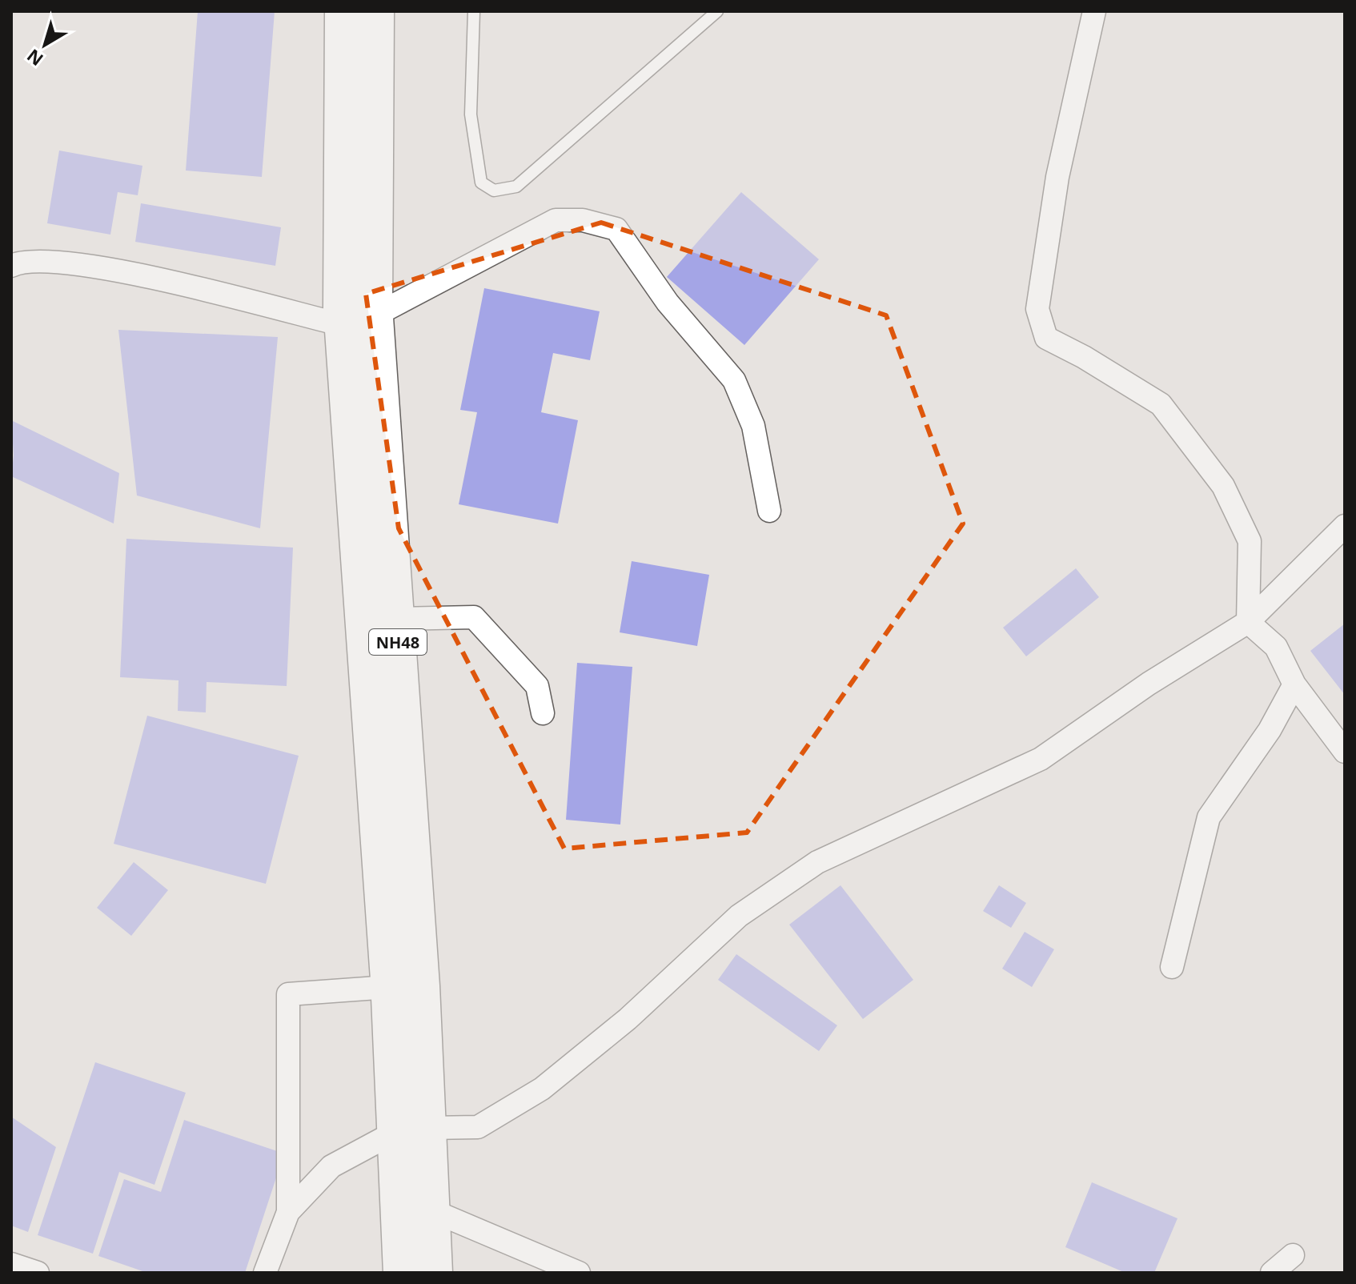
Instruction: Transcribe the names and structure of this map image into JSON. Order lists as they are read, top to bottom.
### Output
{
  "streets": {
    "highway": ["NH48"]
  },
  "north": "bottom left"
}
